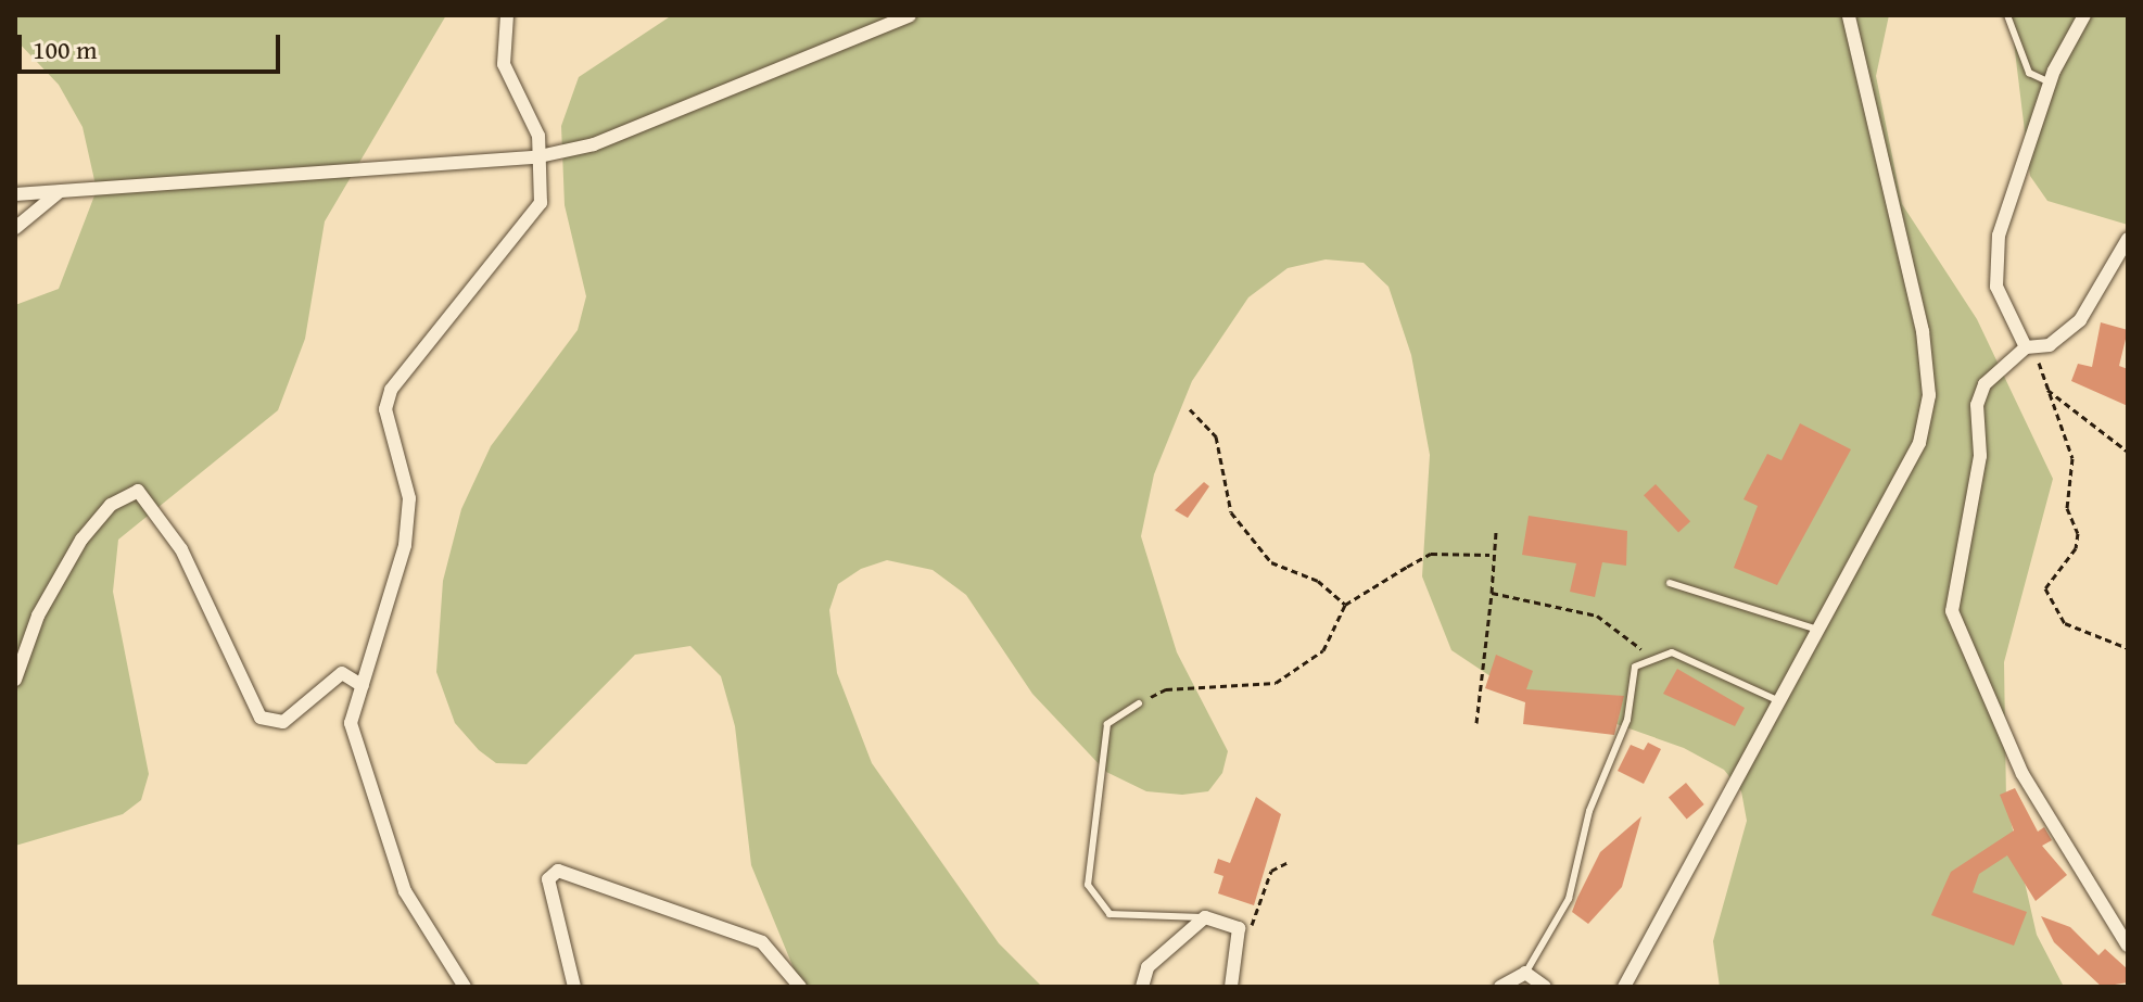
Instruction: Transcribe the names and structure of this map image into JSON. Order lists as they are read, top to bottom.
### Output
{
  "scale_bar": "100 m"
}
